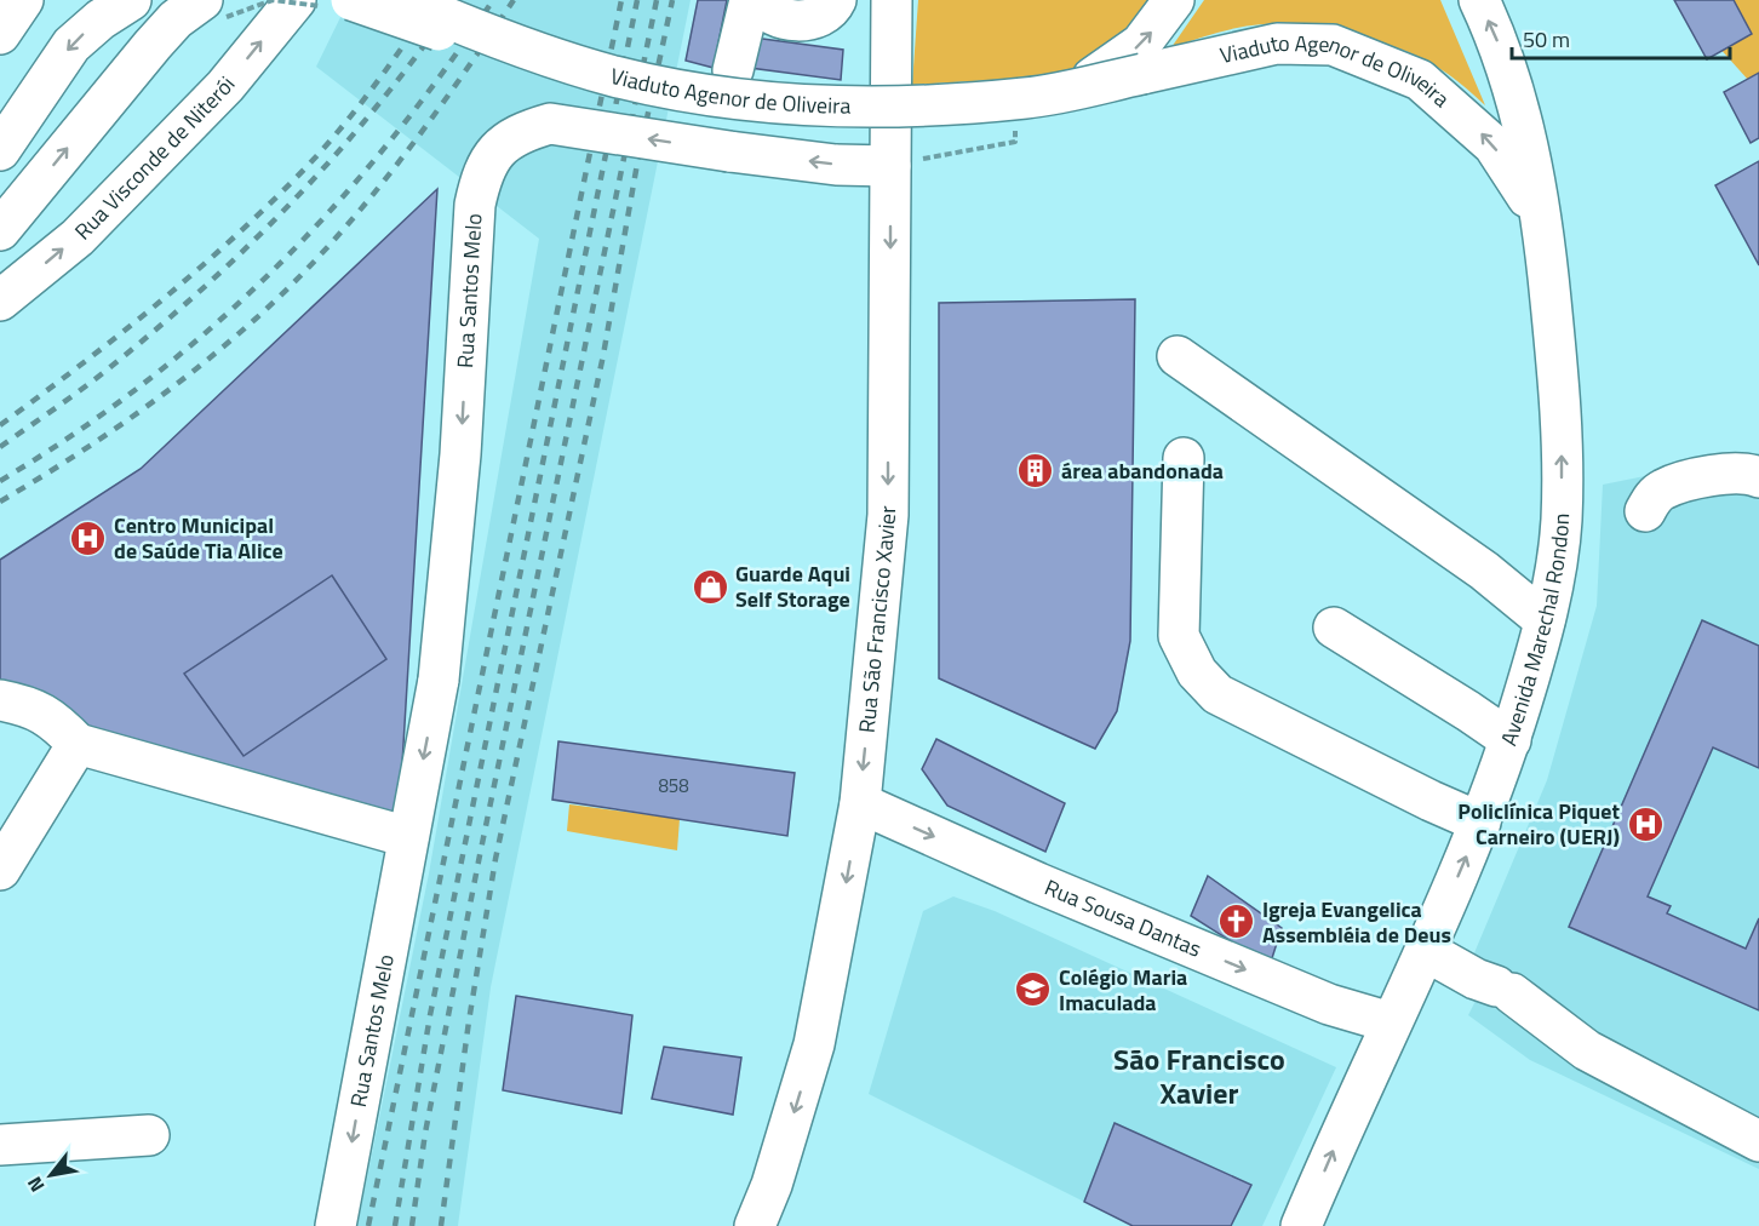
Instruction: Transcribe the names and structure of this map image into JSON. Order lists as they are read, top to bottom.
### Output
{
  "streets": {
    "main road": [
      "Viaduto Agenor de Oliveira",
      "Rua Visconde de Niterói",
      "Rua Santos Melo",
      "Rua São Francisco Xavier",
      "Avenida Marechal Rondon",
      "Rua Sousa Dantas"
    ]
  },
  "crossings": [
    ["Viaduto Agenor de Oliveira", "Avenida Marechal Rondon"],
    ["Rua Santos Melo", "Rua São Francisco Xavier"],
    ["Rua São Francisco Xavier", "Rua Sousa Dantas"],
    ["Avenida Marechal Rondon", "Rua Sousa Dantas"]
  ],
  "one_way": ["Rua São Francisco Xavier", "Avenida Marechal Rondon", "Rua Sousa Dantas"],
  "districts": ["São Francisco Xavier"],
  "places": {
    "building": ["área abandonada"],
    "hospital": ["Centro Municipal de Saúde Tia Alice", "Policlínica Piquet Carneiro (UERJ)"],
    "shop": ["Guarde Aqui Self Storage"],
    "church": ["Igreja Evangelica Assembléia de Deus"],
    "school or university": ["Colégio Maria Imaculada"]
  },
  "house_numbers": ["858"],
  "scale_bar": "50 m",
  "north": "bottom left"
}
